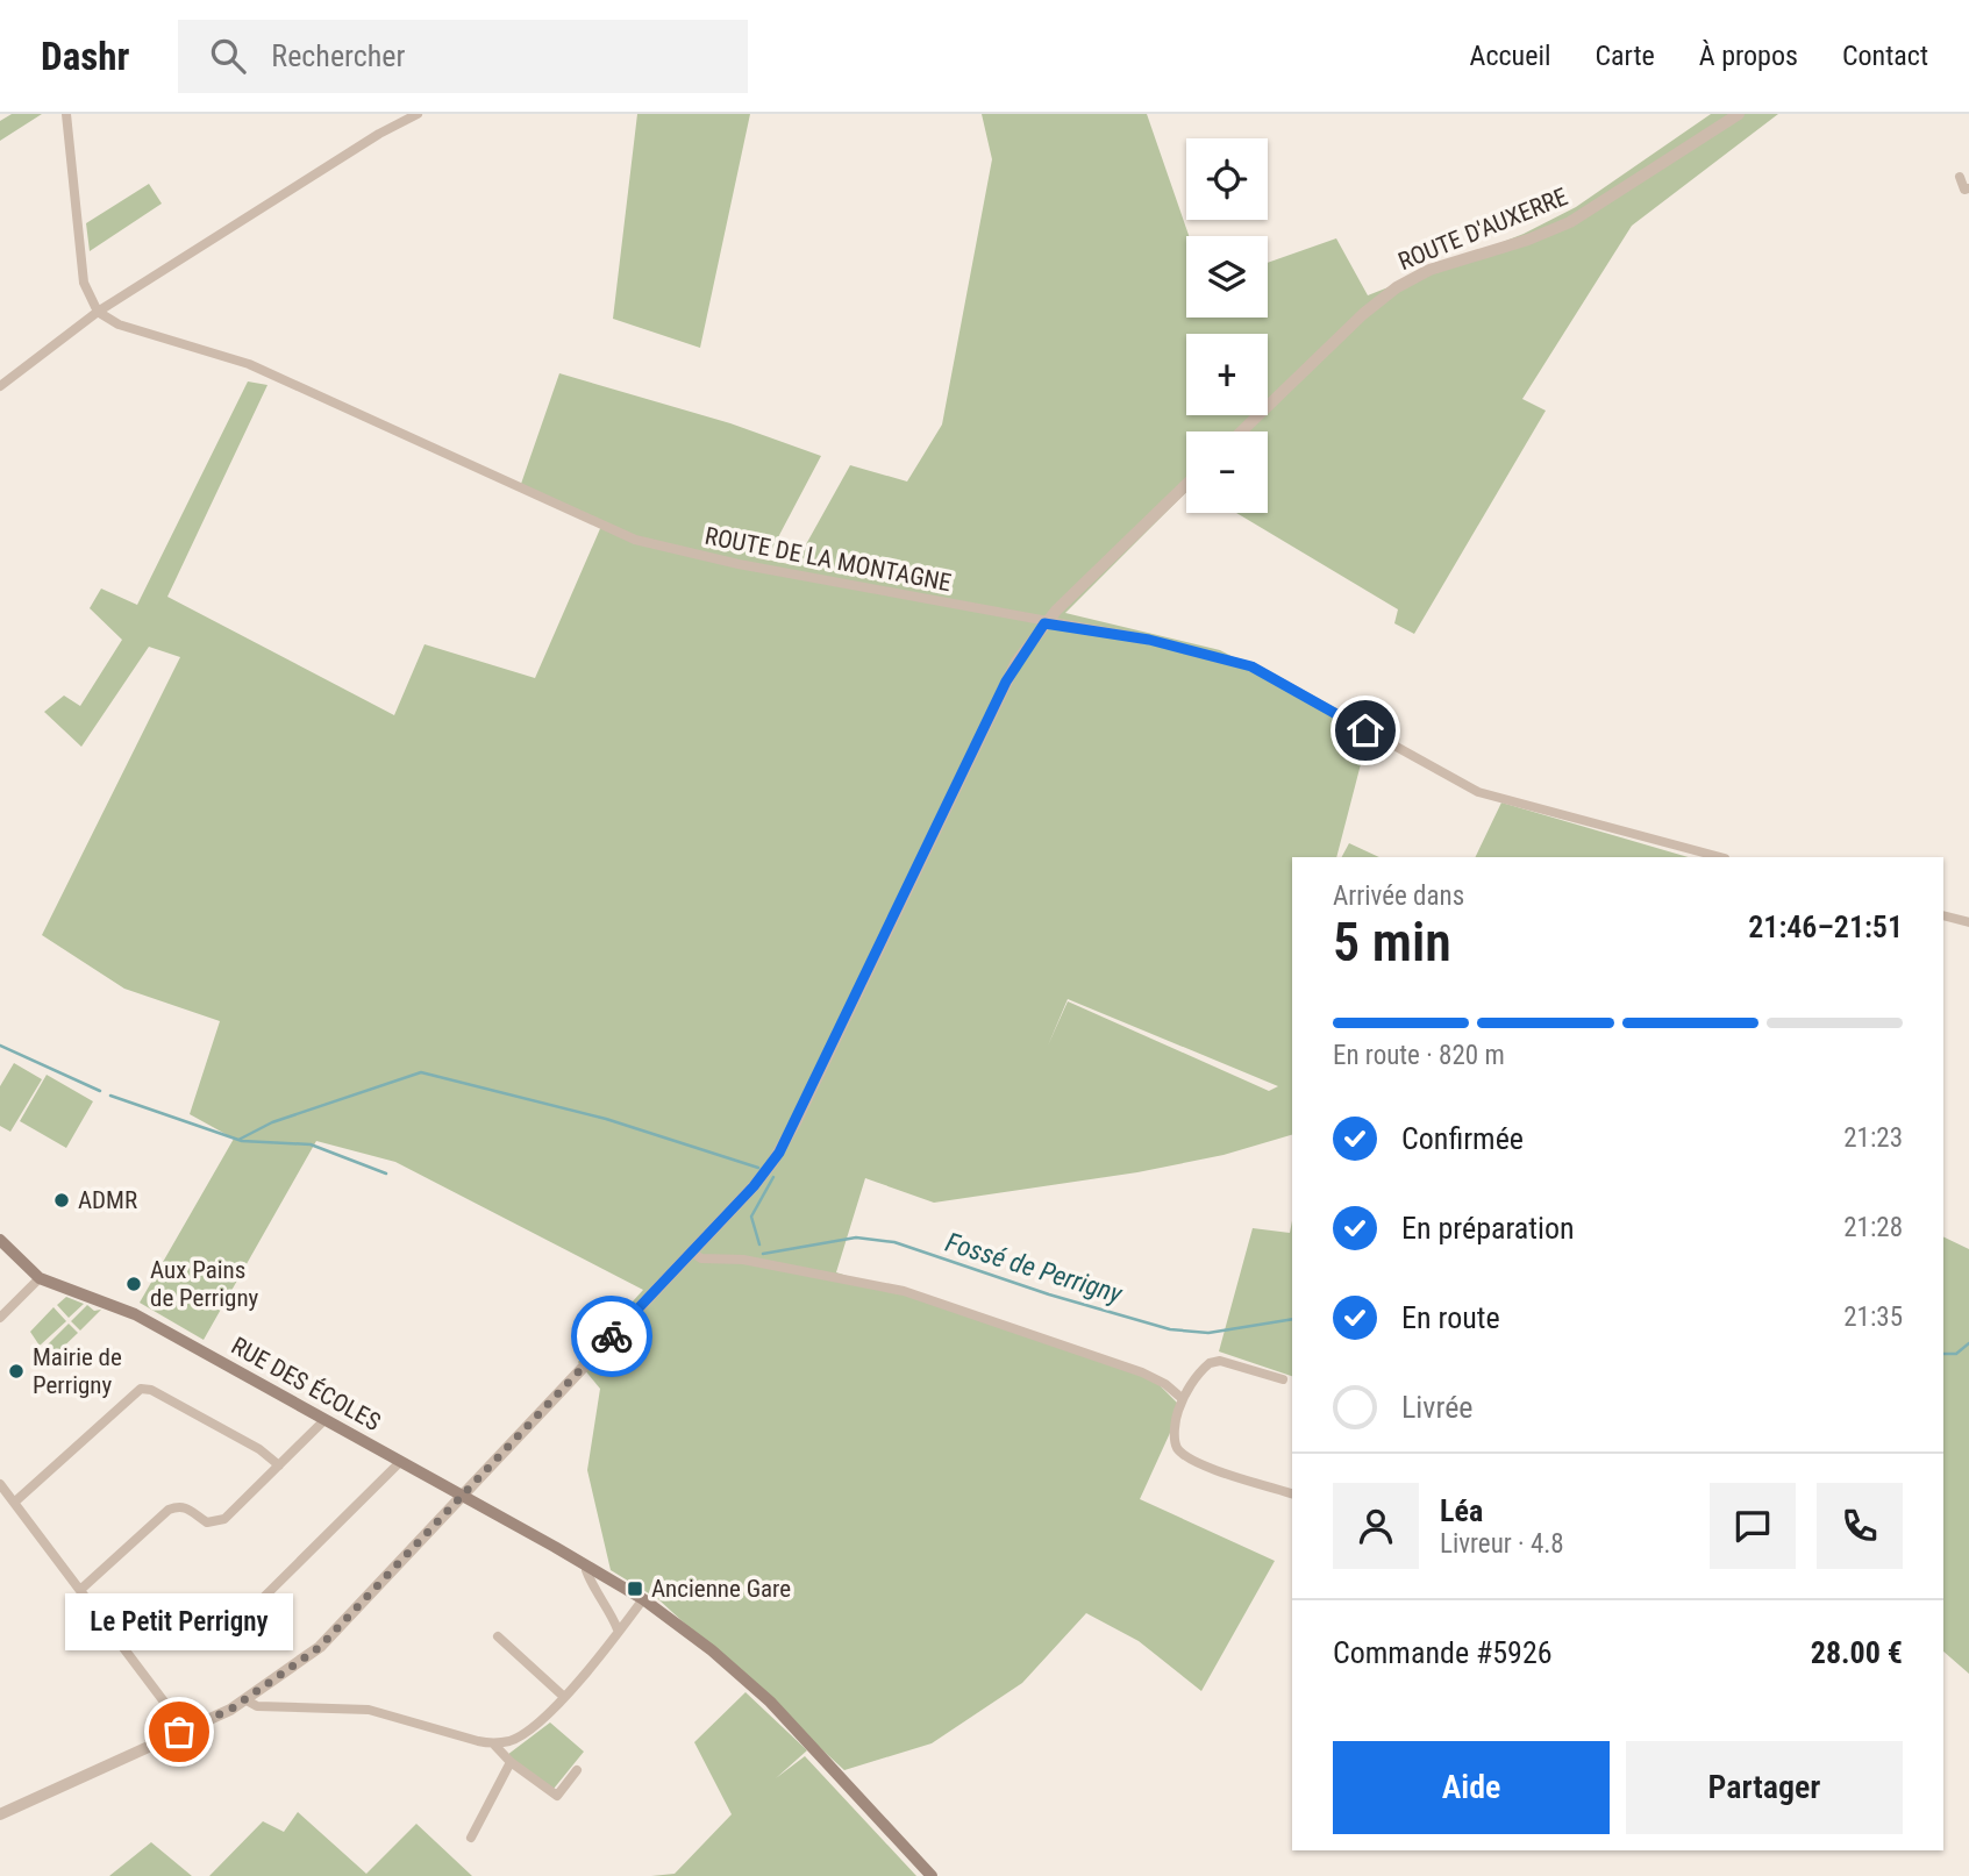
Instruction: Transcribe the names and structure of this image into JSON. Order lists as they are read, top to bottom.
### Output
{
  "streets": {
    "main road": ["RUE DES ÉCOLES"],
    "street": ["ROUTE D'AUXERRE", "ROUTE DE LA MONTAGNE"]
  },
  "water": ["Fossé de Perrigny"],
  "places": {
    "other": [
      "ADMR",
      "Aux Pains de Perrigny",
      "Mairie de Perrigny",
      "Le Petit Perrigny"
    ],
    "transit": ["Ancienne Gare"]
  },
  "page": {
    "header": "Dashr",
    "search": "Rechercher",
    "nav": [
      "Accueil",
      "Carte",
      "À propos",
      "Contact"
    ],
    "map_buttons": ["+", "−"],
    "heading": ["5 min", "Arrivée dans", "21:46–21:51"],
    "panel": [
      "Léa",
      "Livreur · 4.8",
      "Commande #5926",
      "28.00 €"
    ],
    "bar": "En route · 820 m",
    "list": [
      ["Confirmée", "21:23"],
      ["En préparation", "21:28"],
      ["En route", "21:35"],
      "Livrée"
    ],
    "bubble": "Le Petit Perrigny",
    "buttons": ["Aide", "Partager"]
  }
}
